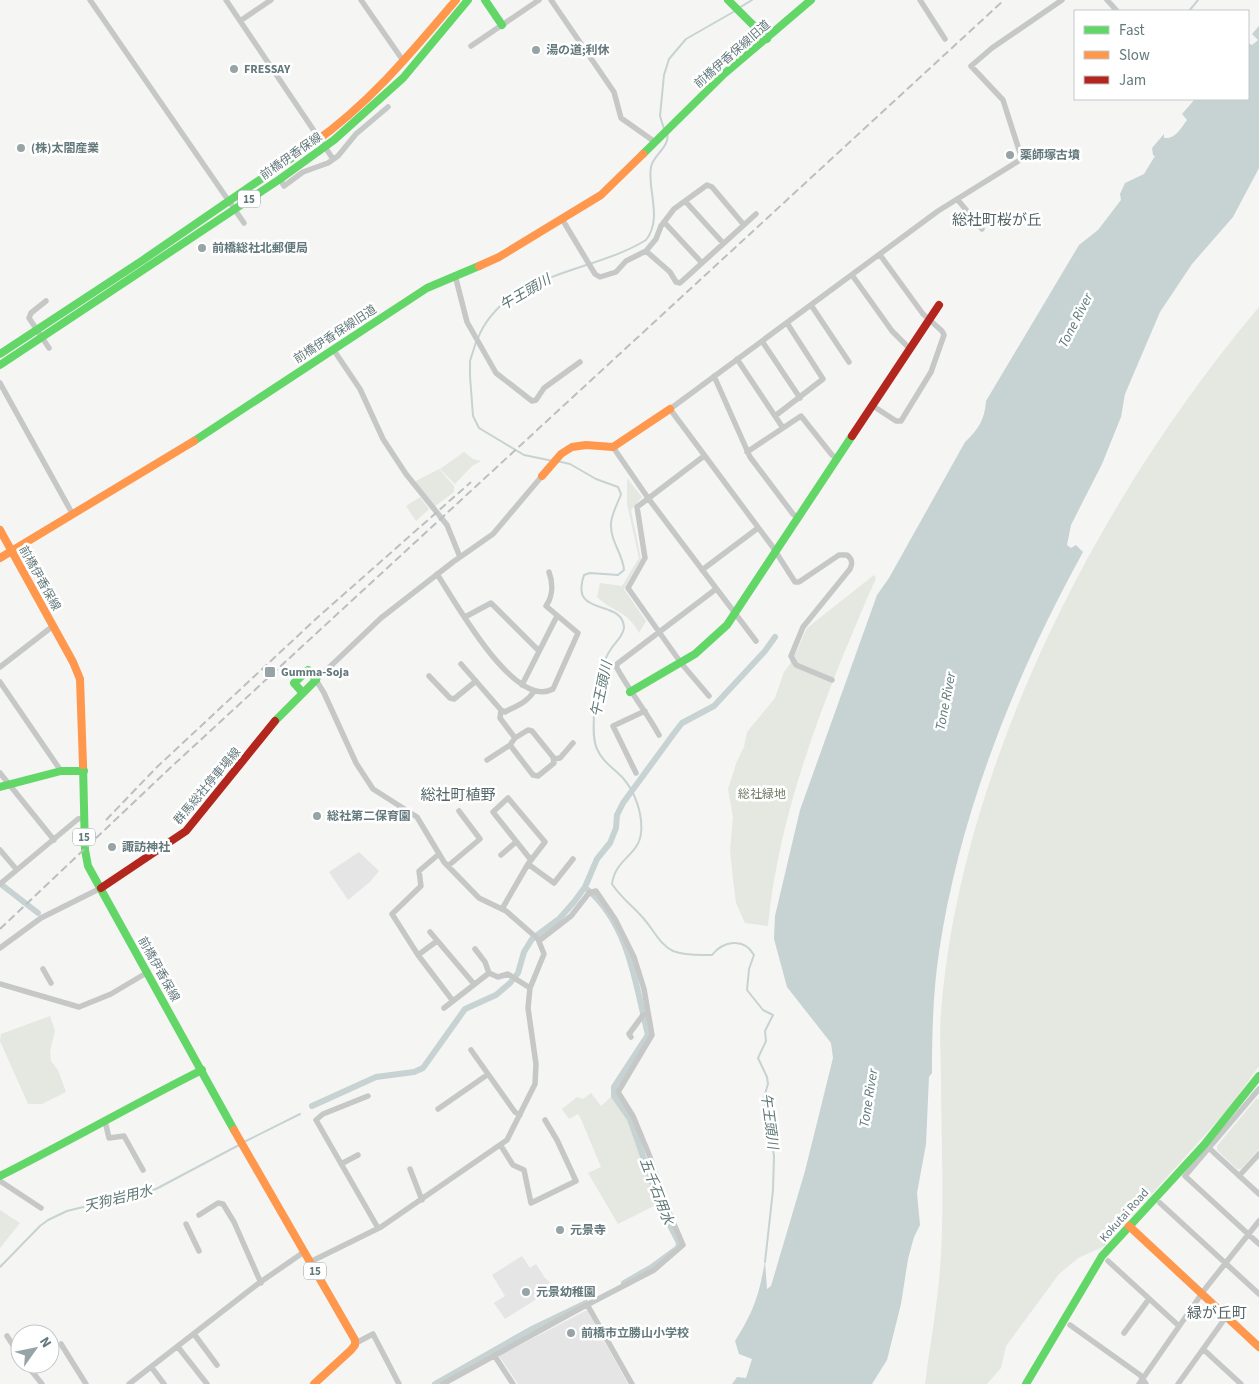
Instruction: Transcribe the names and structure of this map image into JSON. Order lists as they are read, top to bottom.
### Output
{
  "streets": {
    "street": [
      "前橋伊香保線旧道",
      "前橋伊香保線",
      "15",
      "群馬総社停車場線",
      "Kokutai Road"
    ]
  },
  "crossings": [
    ["前橋伊香保線旧道", "前橋伊香保線"],
    ["前橋伊香保線", "群馬総社停車場線"]
  ],
  "districts": ["総社町桜が丘", "総社町植野", "緑が丘町"],
  "water": [
    "午王頭川",
    "Tone River",
    "五千石用水",
    "天狗岩用水"
  ],
  "parks": ["総社緑地"],
  "places": {
    "other": [
      "湯の道;利休",
      "FRESSAY",
      "(株)太閤産業",
      "薬師塚古墳",
      "前橋総社北郵便局",
      "総社第二保育園",
      "諏訪神社",
      "元景寺",
      "元景幼稚園",
      "前橋市立勝山小学校"
    ],
    "transit": ["Gumma-Soja"]
  },
  "legend": ["Fast", "Slow", "Jam"],
  "north": "top right"
}
